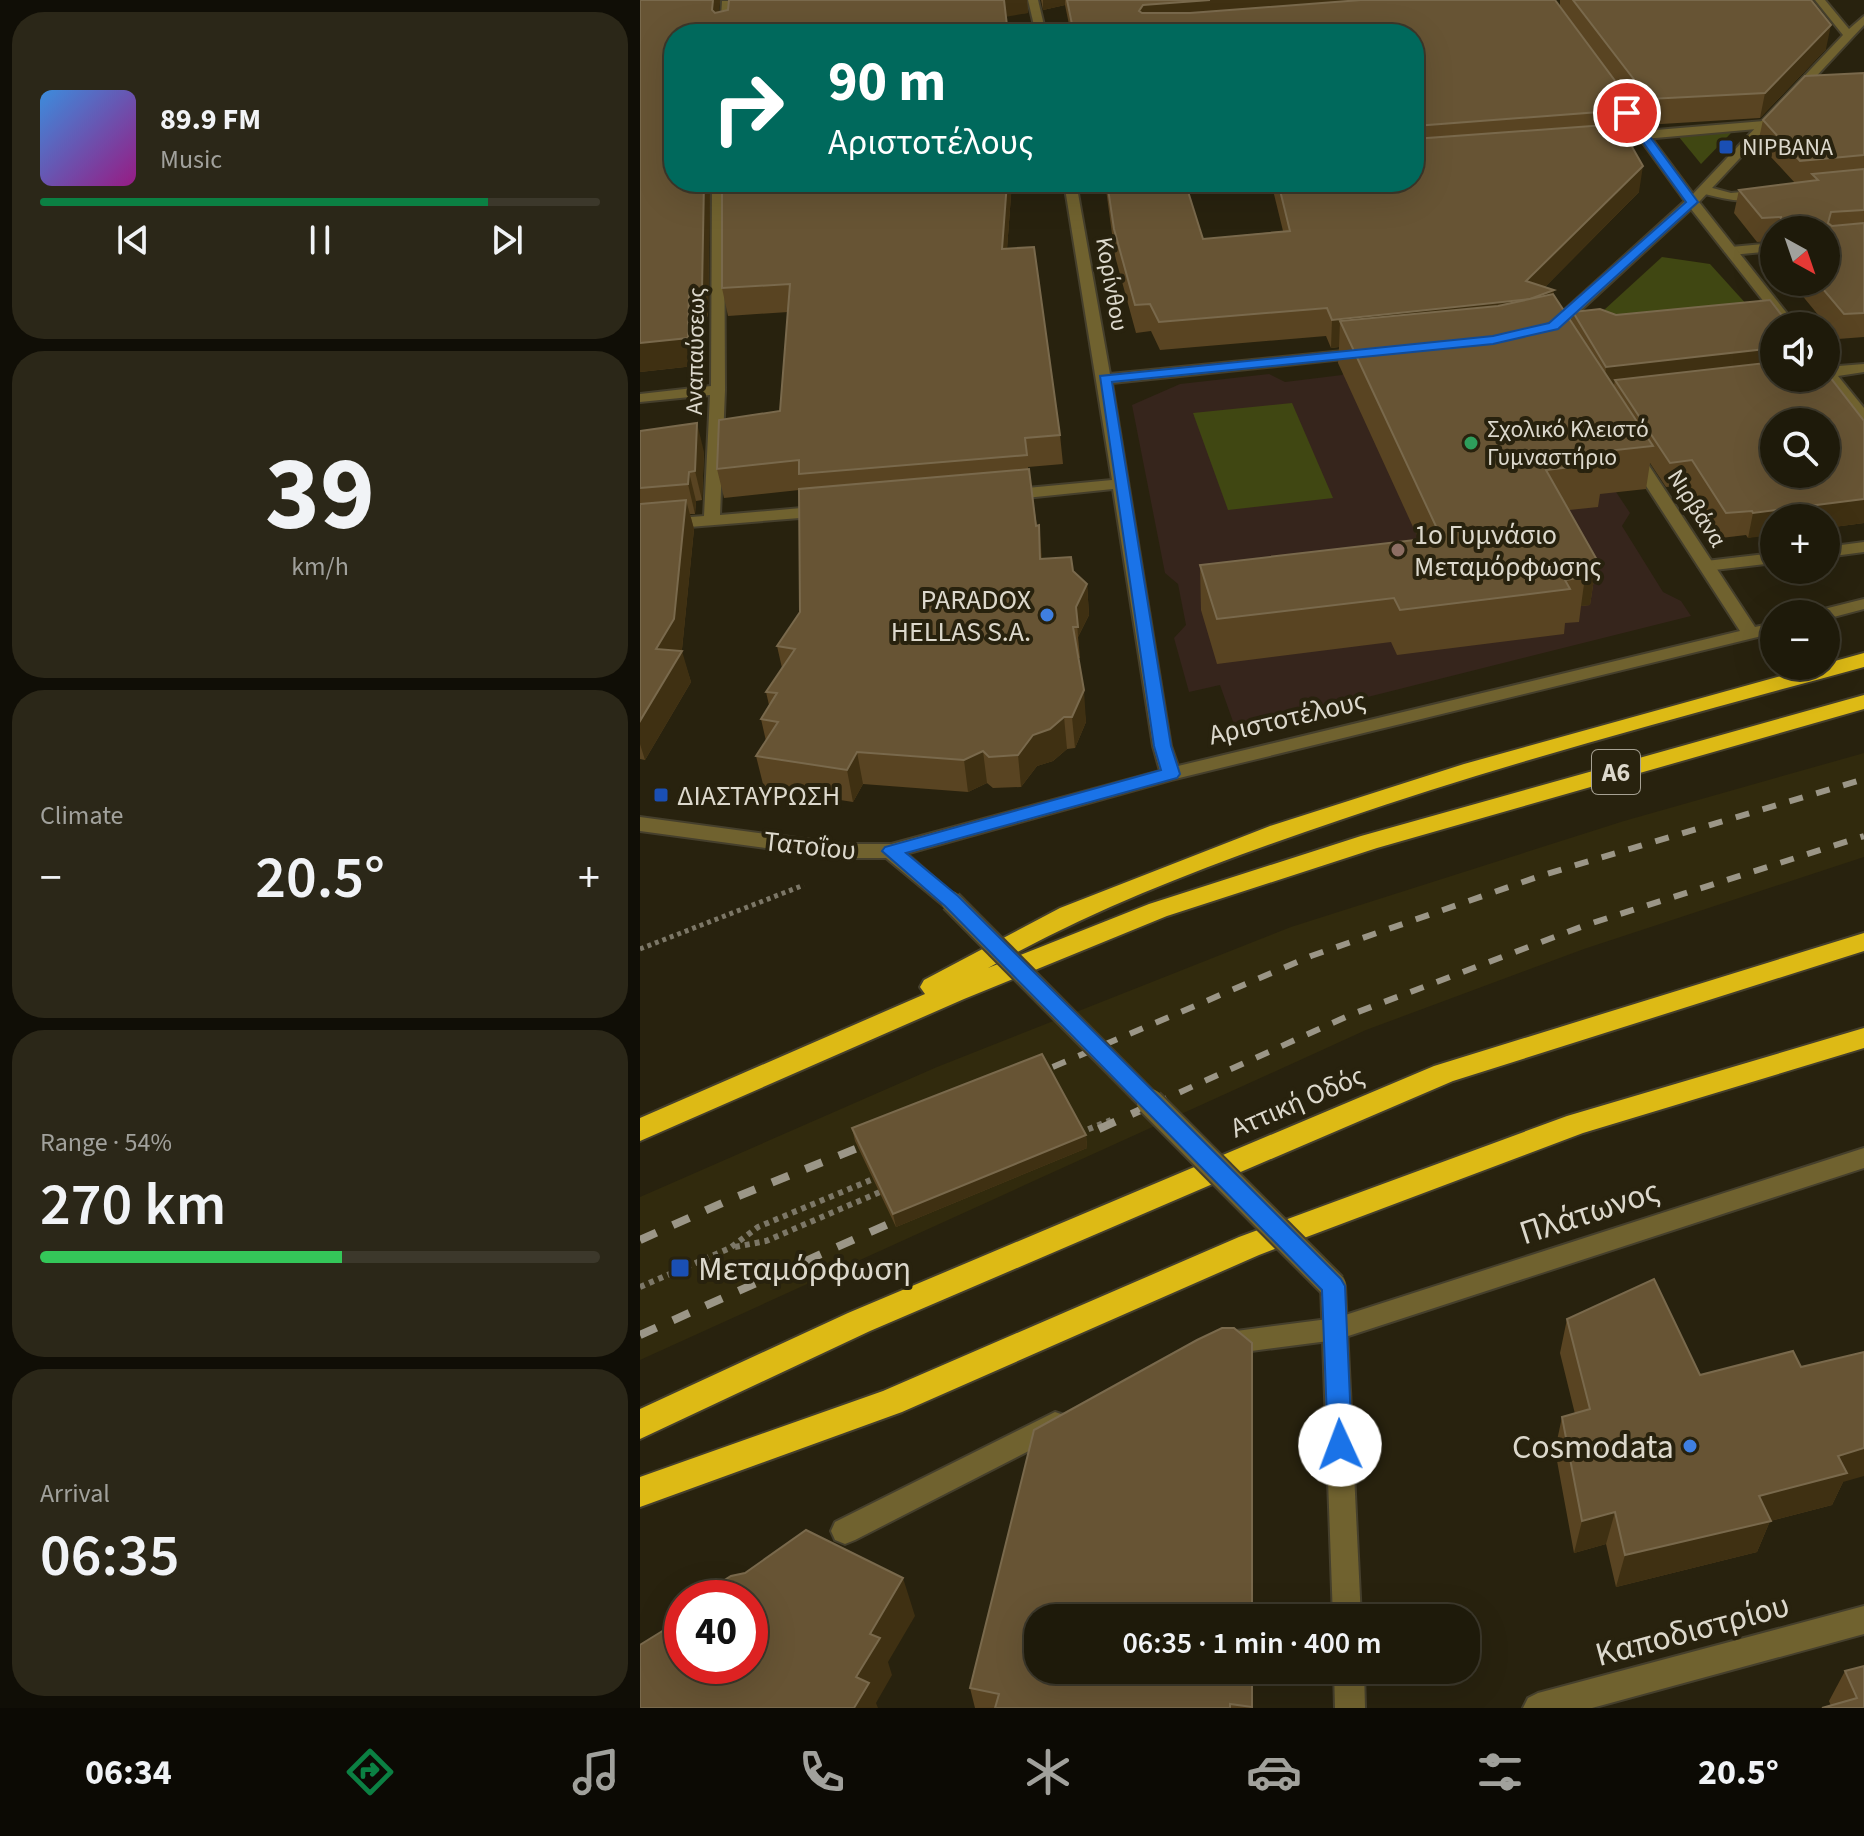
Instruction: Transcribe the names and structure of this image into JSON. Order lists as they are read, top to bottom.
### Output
{
  "streets": {
    "highway": ["Α6", "Αττική Οδός"],
    "street": [
      "Κορίνθου",
      "Αναπαύσεως",
      "Νιρβάνα",
      "Αριστοτέλους",
      "Τατοΐου",
      "Πλάτωνος",
      "Καποδιστρίου"
    ]
  },
  "crossings": [
    ["Κορίνθου", "Αριστοτέλους"],
    ["Νιρβάνα", "Αριστοτέλους"],
    ["Αριστοτέλους", "Τατοΐου"],
    ["Τατοΐου", "Πλάτωνος"]
  ],
  "places": {
    "transit": ["ΝΙΡΒΑΝΑ", "ΔΙΑΣΤΑΥΡΩΣΗ", "Μεταμόρφωση"],
    "other": [
      "Σχολικό Κλειστό Γυμναστήριο",
      "1ο Γυμνάσιο Μεταμόρφωσης",
      "PARADOX HELLAS S.A.",
      "Cosmodata"
    ]
  },
  "north": "bottom right",
  "page": {
    "turn": ["90 m", "Αριστοτέλους"],
    "song": ["89.9 FM", "Music"],
    "map_buttons": ["+", "−"],
    "tile": [
      ["39", "km/h"],
      "Climate",
      ["Range · 54%", "270 km"],
      ["Arrival", "06:35"]
    ],
    "heat": ["−", "20.5°", "+"],
    "limit": "40",
    "trip": "06:35 · 1 min · 400 m",
    "tabs": ["06:34", "20.5°"]
  }
}
